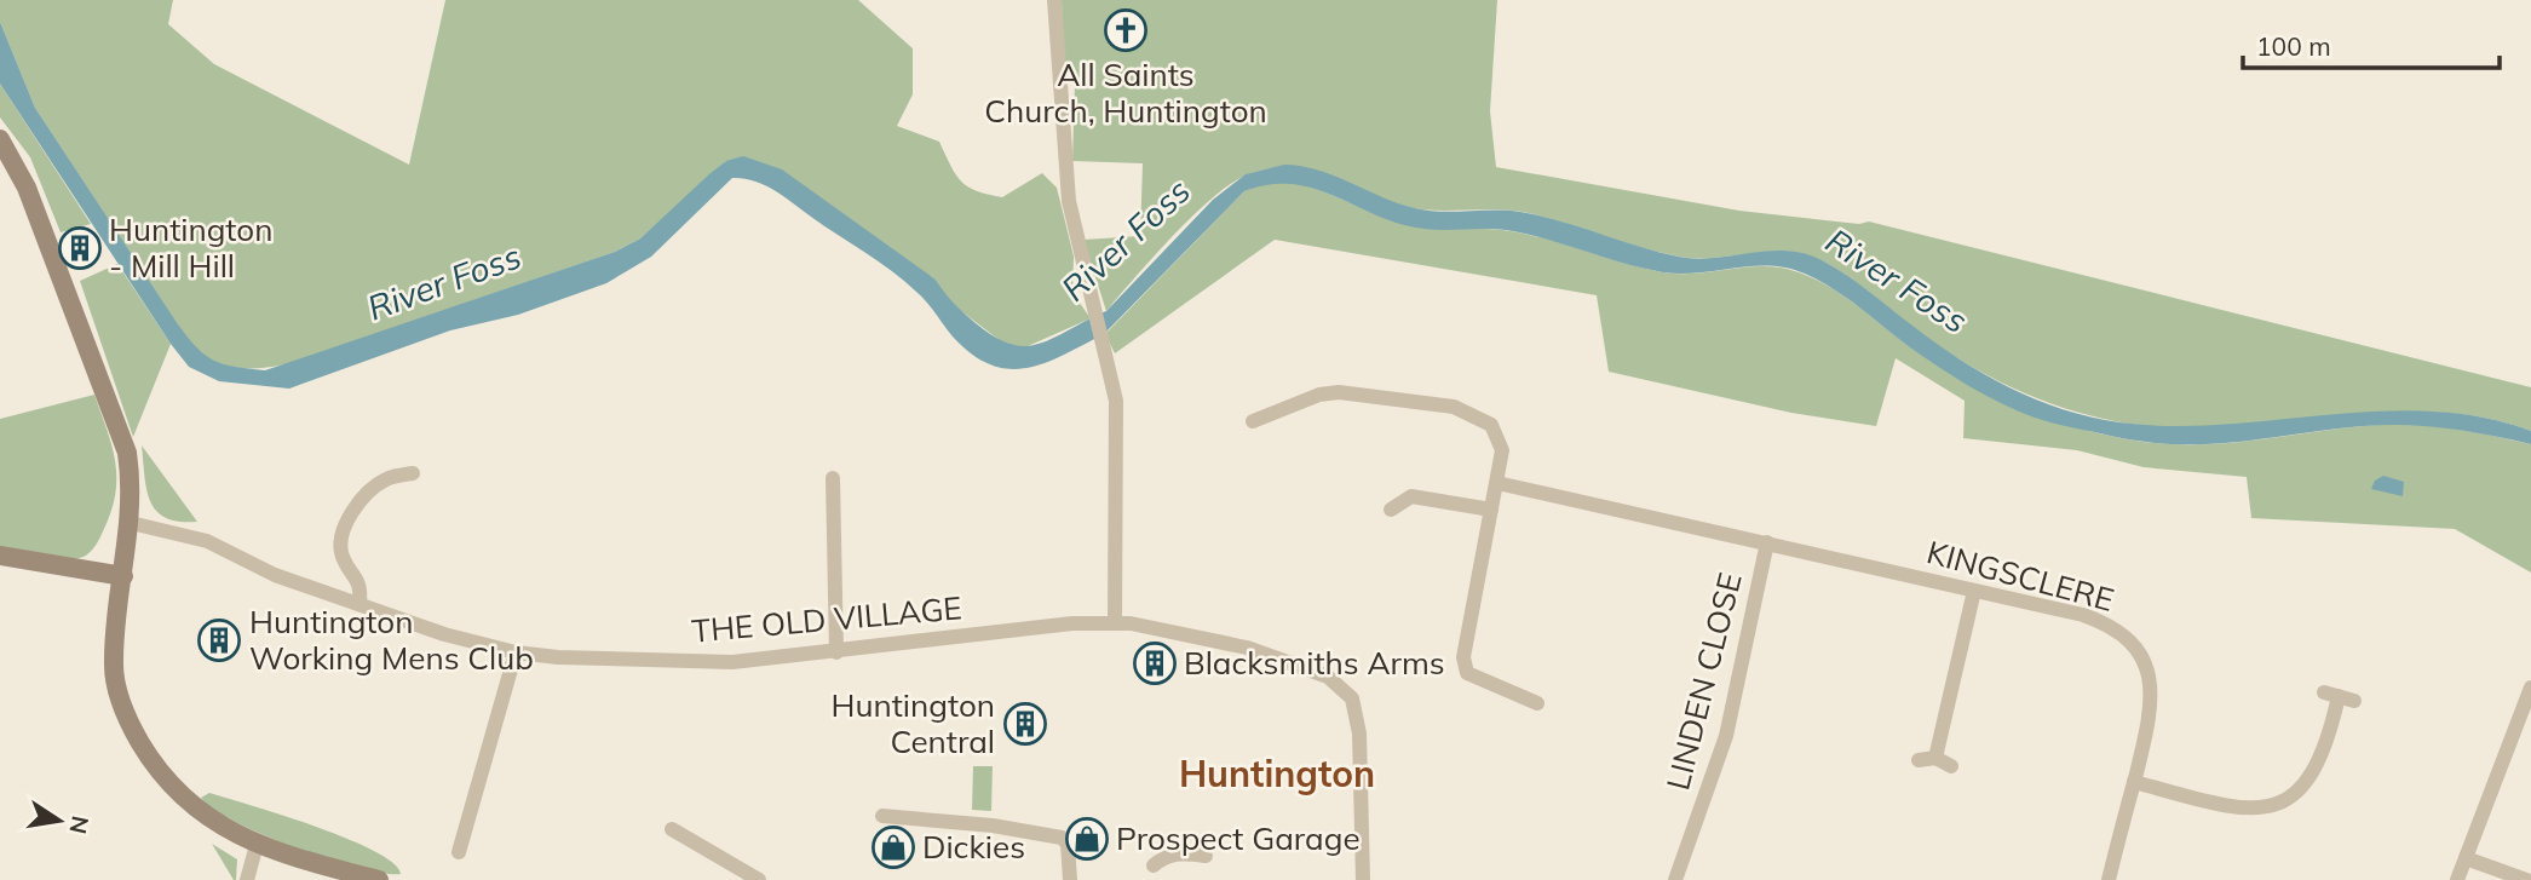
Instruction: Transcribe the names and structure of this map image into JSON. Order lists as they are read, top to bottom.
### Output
{
  "streets": {
    "street": ["KINGSCLERE", "THE OLD VILLAGE", "LINDEN CLOSE"]
  },
  "crossings": [
    ["KINGSCLERE", "LINDEN CLOSE"]
  ],
  "districts": ["Huntington"],
  "water": ["River Foss"],
  "places": {
    "church": ["All Saints Church, Huntington"],
    "building": [
      "Huntington - Mill Hill",
      "Huntington Working Mens Club",
      "Blacksmiths Arms",
      "Huntington Central"
    ],
    "shop": ["Prospect Garage", "Dickies"]
  },
  "scale_bar": "100 m",
  "north": "right"
}
